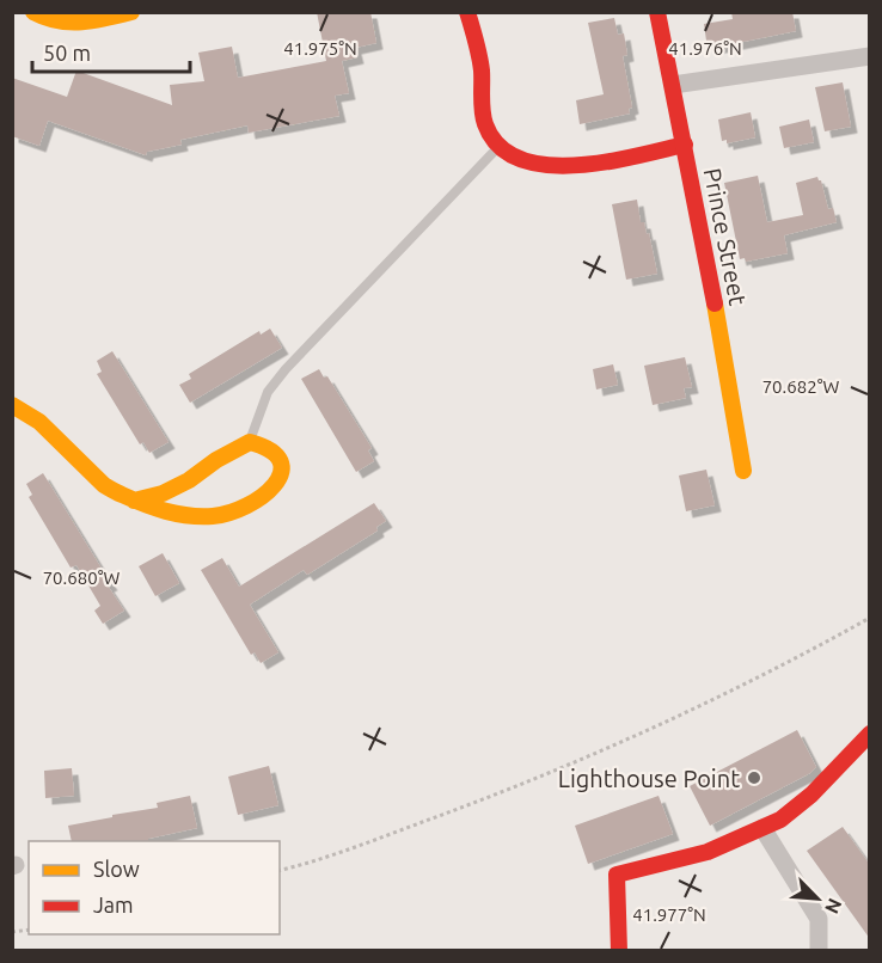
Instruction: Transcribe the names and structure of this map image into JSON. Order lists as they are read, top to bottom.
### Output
{
  "streets": {
    "street": ["Prince Street"]
  },
  "places": ["Lighthouse Point"],
  "legend": ["Slow", "Jam"],
  "scale_bar": "50 m",
  "north": "bottom right",
  "coordinates": [
    "41.975°N",
    "41.976°N",
    "70.682°W",
    "70.680°W",
    "41.977°N"
  ]
}
